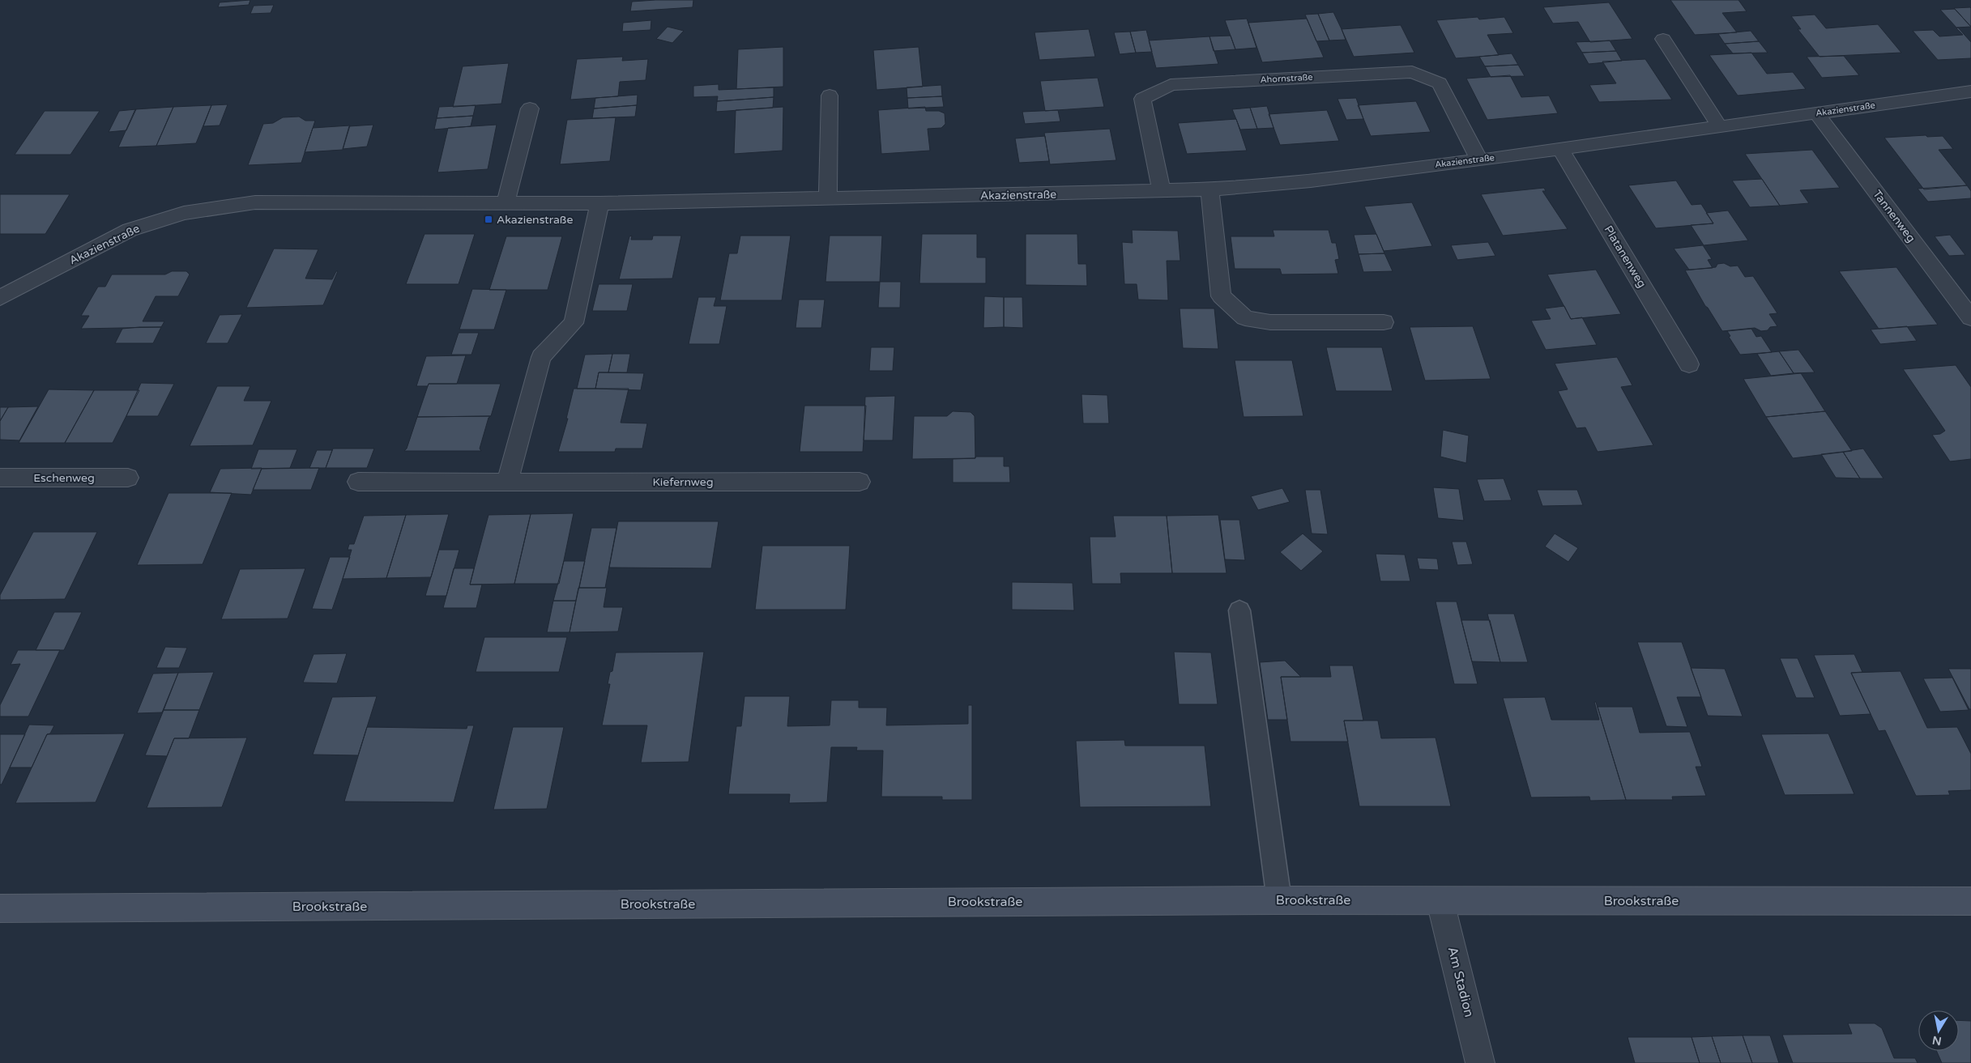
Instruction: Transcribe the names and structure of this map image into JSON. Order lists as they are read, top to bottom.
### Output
{
  "streets": {
    "main road": ["Brookstraße"],
    "street": [
      "Ahornstraße",
      "Akazienstraße",
      "Tannenweg",
      "Platanenweg",
      "Eschenweg",
      "Kiefernweg",
      "Am Stadion"
    ]
  },
  "crossings": [
    ["Ahornstraße", "Akazienstraße"],
    ["Akazienstraße", "Tannenweg"],
    ["Akazienstraße", "Platanenweg"],
    ["Brookstraße", "Am Stadion"]
  ],
  "places": {
    "transit": ["Akazienstraße"]
  },
  "north": "bottom"
}
